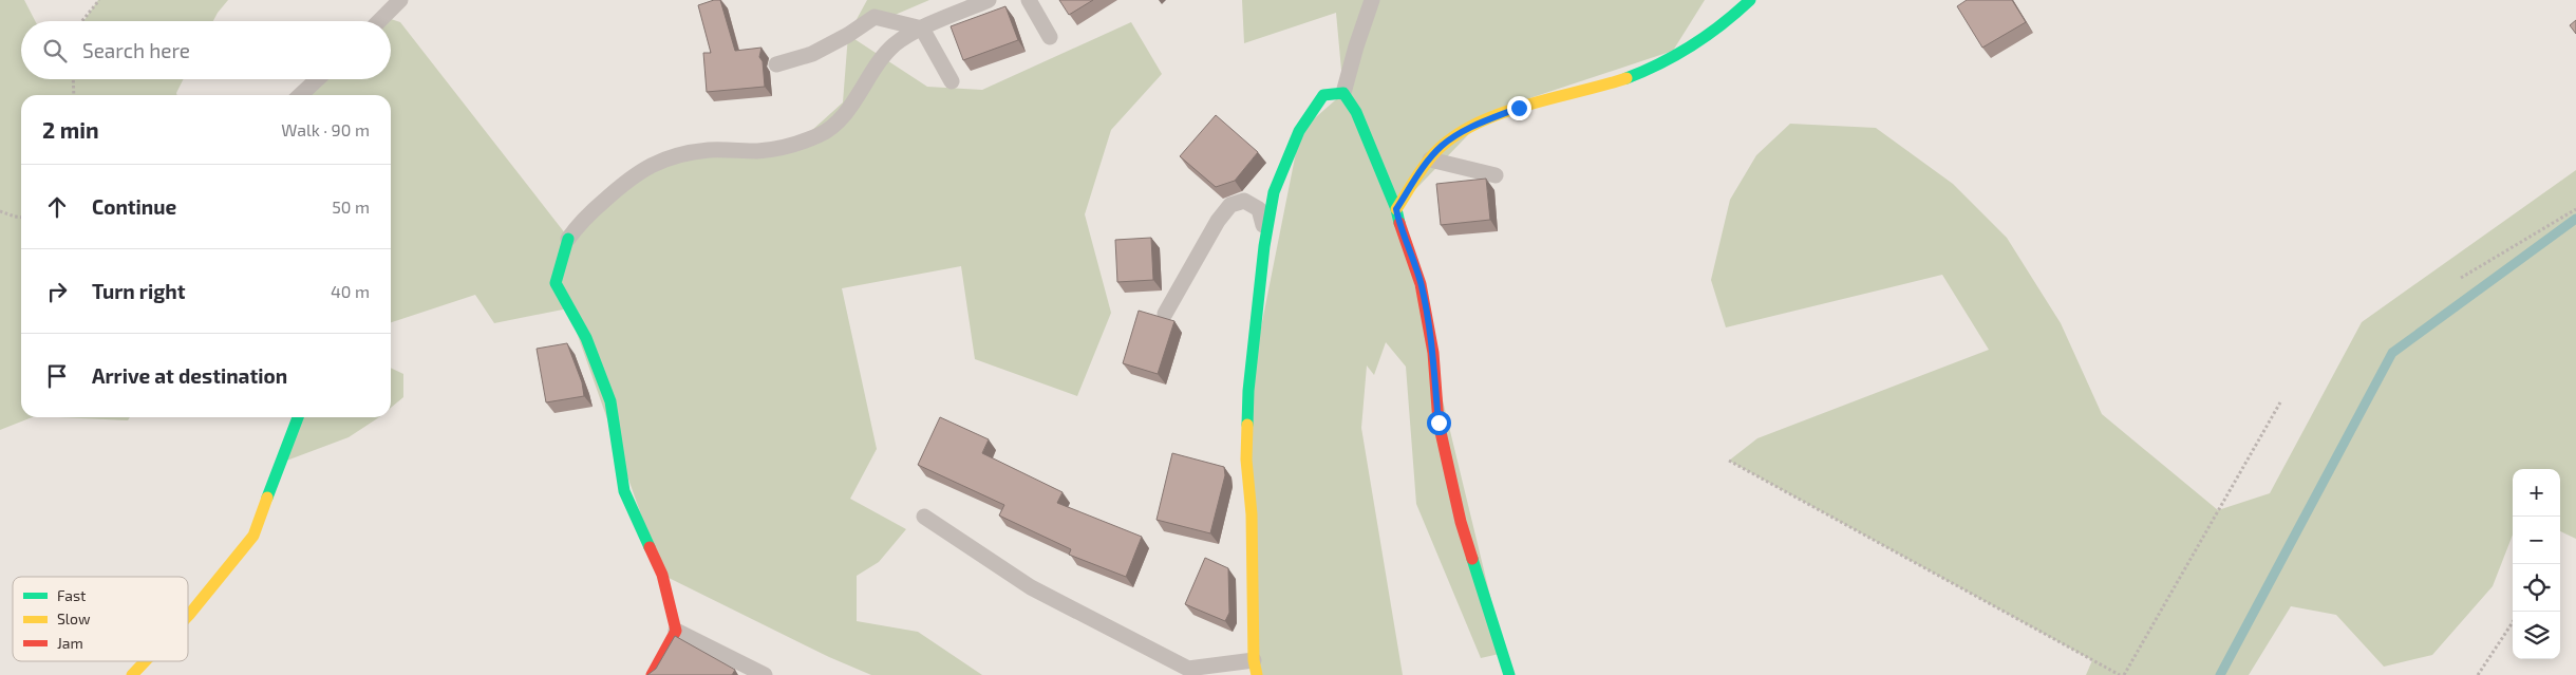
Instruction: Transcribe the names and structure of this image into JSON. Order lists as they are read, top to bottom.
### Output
{
  "legend": ["Fast", "Slow", "Jam"],
  "page": {
    "search": "Search here",
    "heading": ["2 min", "Walk · 90 m"],
    "list": [
      ["Continue", "50 m"],
      ["Turn right", "40 m"],
      "Arrive at destination"
    ],
    "map_buttons": ["+", "−"]
  }
}
